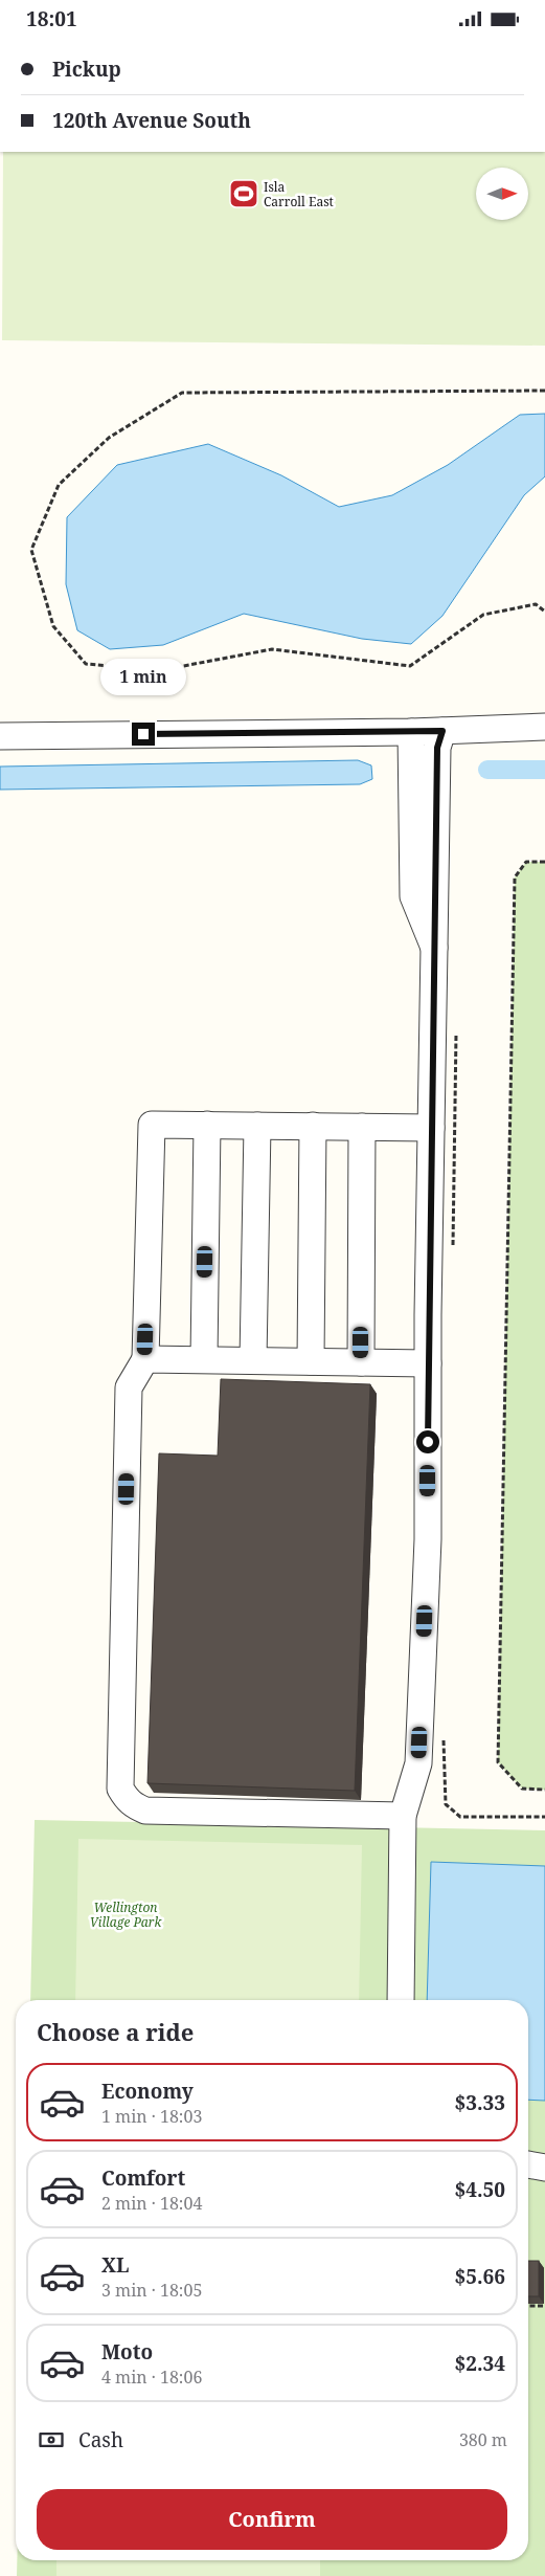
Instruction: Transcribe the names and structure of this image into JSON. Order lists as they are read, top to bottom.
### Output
{
  "parks": ["Wellington Village Park"],
  "places": {
    "sports": ["Isla Carroll East"]
  },
  "north": "right",
  "page": {
    "status": "18:01",
    "banner": ["Pickup", "120th Avenue South"],
    "bubble": "1 min",
    "heading": "Choose a ride",
    "list": [
      {
        "name": "Economy",
        "note": "1 min · 18:03",
        "value": "$3.33"
      },
      {
        "name": "Comfort",
        "note": "2 min · 18:04",
        "value": "$4.50"
      },
      {
        "name": "XL",
        "note": "3 min · 18:05",
        "value": "$5.66"
      },
      {
        "name": "Moto",
        "note": "4 min · 18:06",
        "value": "$2.34"
      }
    ],
    "pay": ["Cash", "380 m"],
    "buttons": "Confirm"
  }
}
